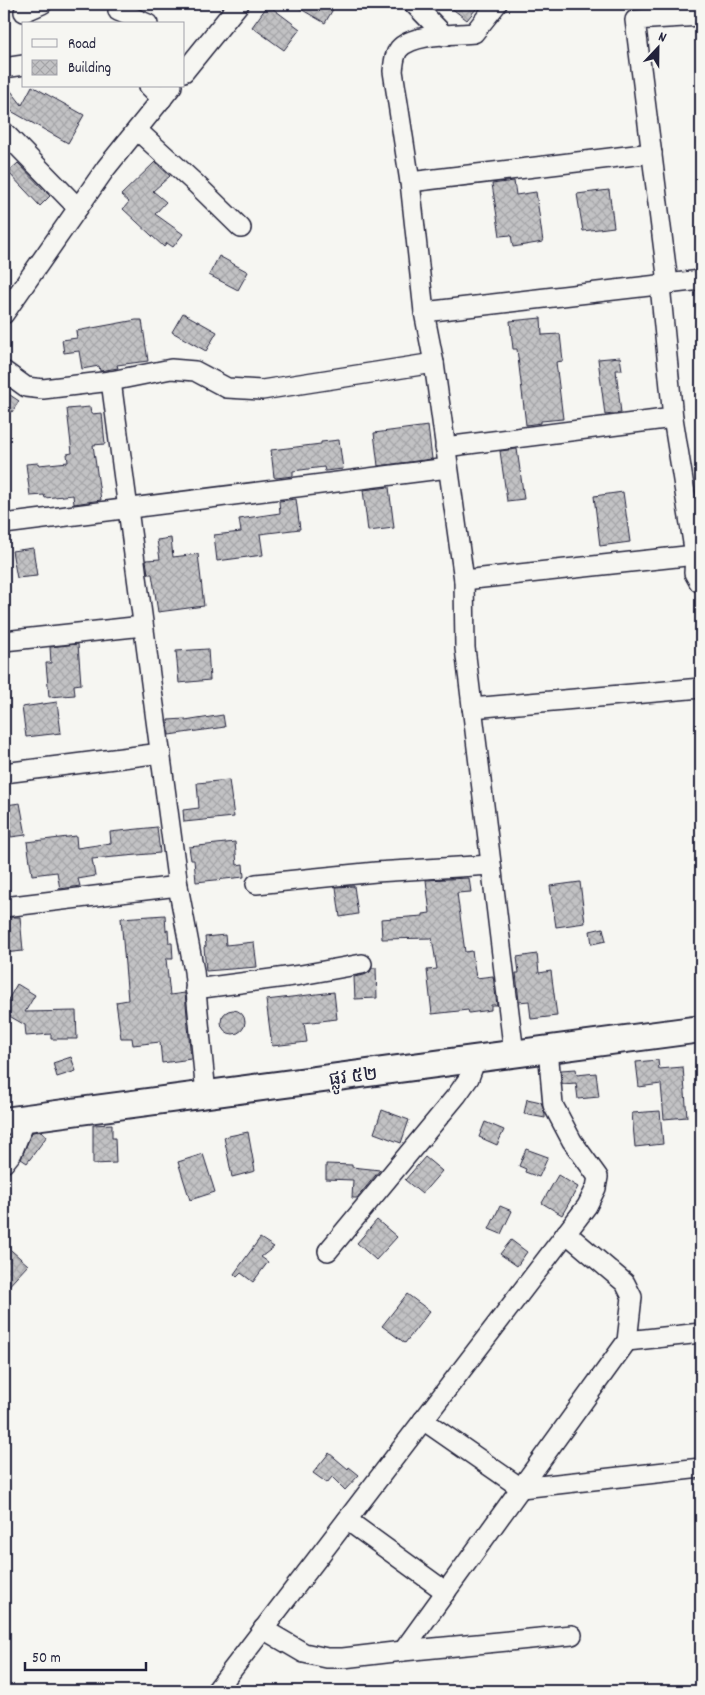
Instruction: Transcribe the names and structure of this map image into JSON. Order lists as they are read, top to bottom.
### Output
{
  "streets": {
    "street": ["ផ្លូវ ៥២"]
  },
  "legend": ["Road", "Building"],
  "scale_bar": "50 m",
  "north": "top"
}
